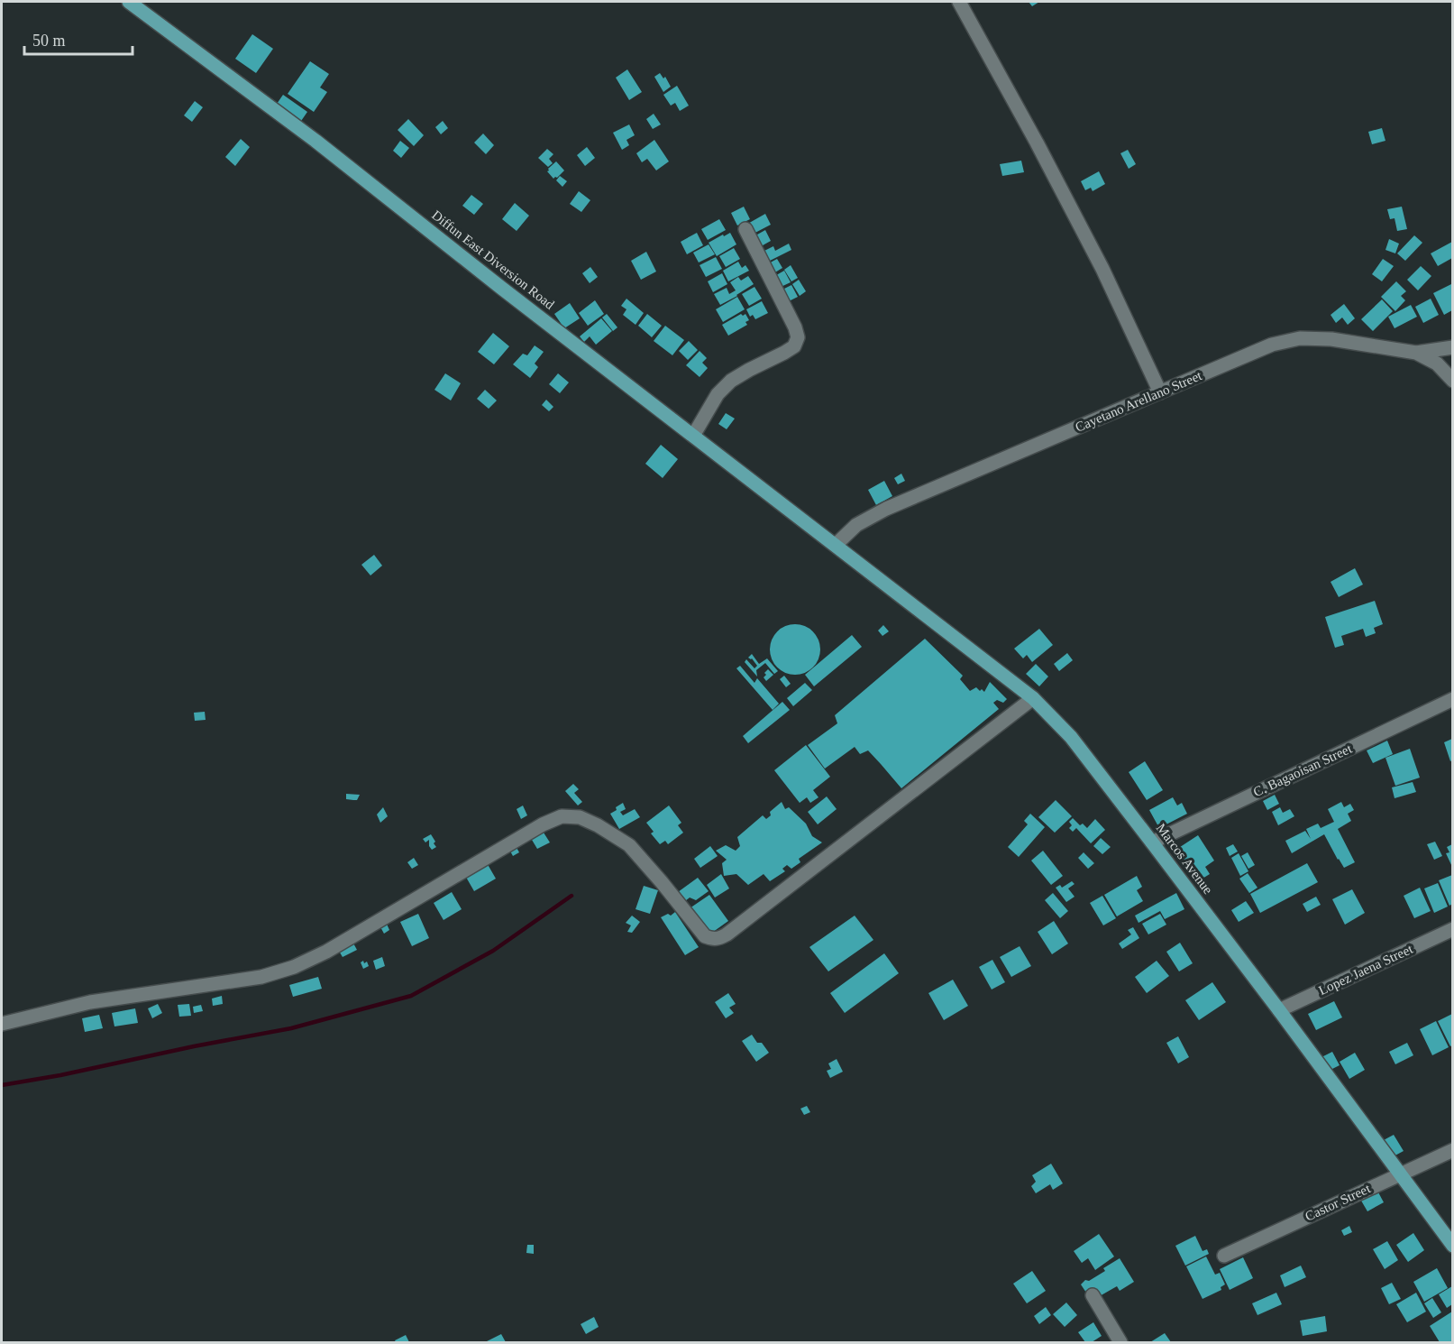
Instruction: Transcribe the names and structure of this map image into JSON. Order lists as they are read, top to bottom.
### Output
{
  "streets": {
    "main road": ["Diffun East Diversion Road", "Marcos Avenue"],
    "street": [
      "Cayetano Arellano Street",
      "C. Bagaoisan Street",
      "Lopez Jaena Street",
      "Castor Street"
    ]
  },
  "crossings": [
    ["Diffun East Diversion Road", "Cayetano Arellano Street"],
    ["Diffun East Diversion Road", "Marcos Avenue"],
    ["Cayetano Arellano Street", "Marcos Avenue"],
    ["C. Bagaoisan Street", "Marcos Avenue"],
    ["Marcos Avenue", "Lopez Jaena Street"],
    ["Marcos Avenue", "Castor Street"]
  ],
  "scale_bar": "50 m"
}
